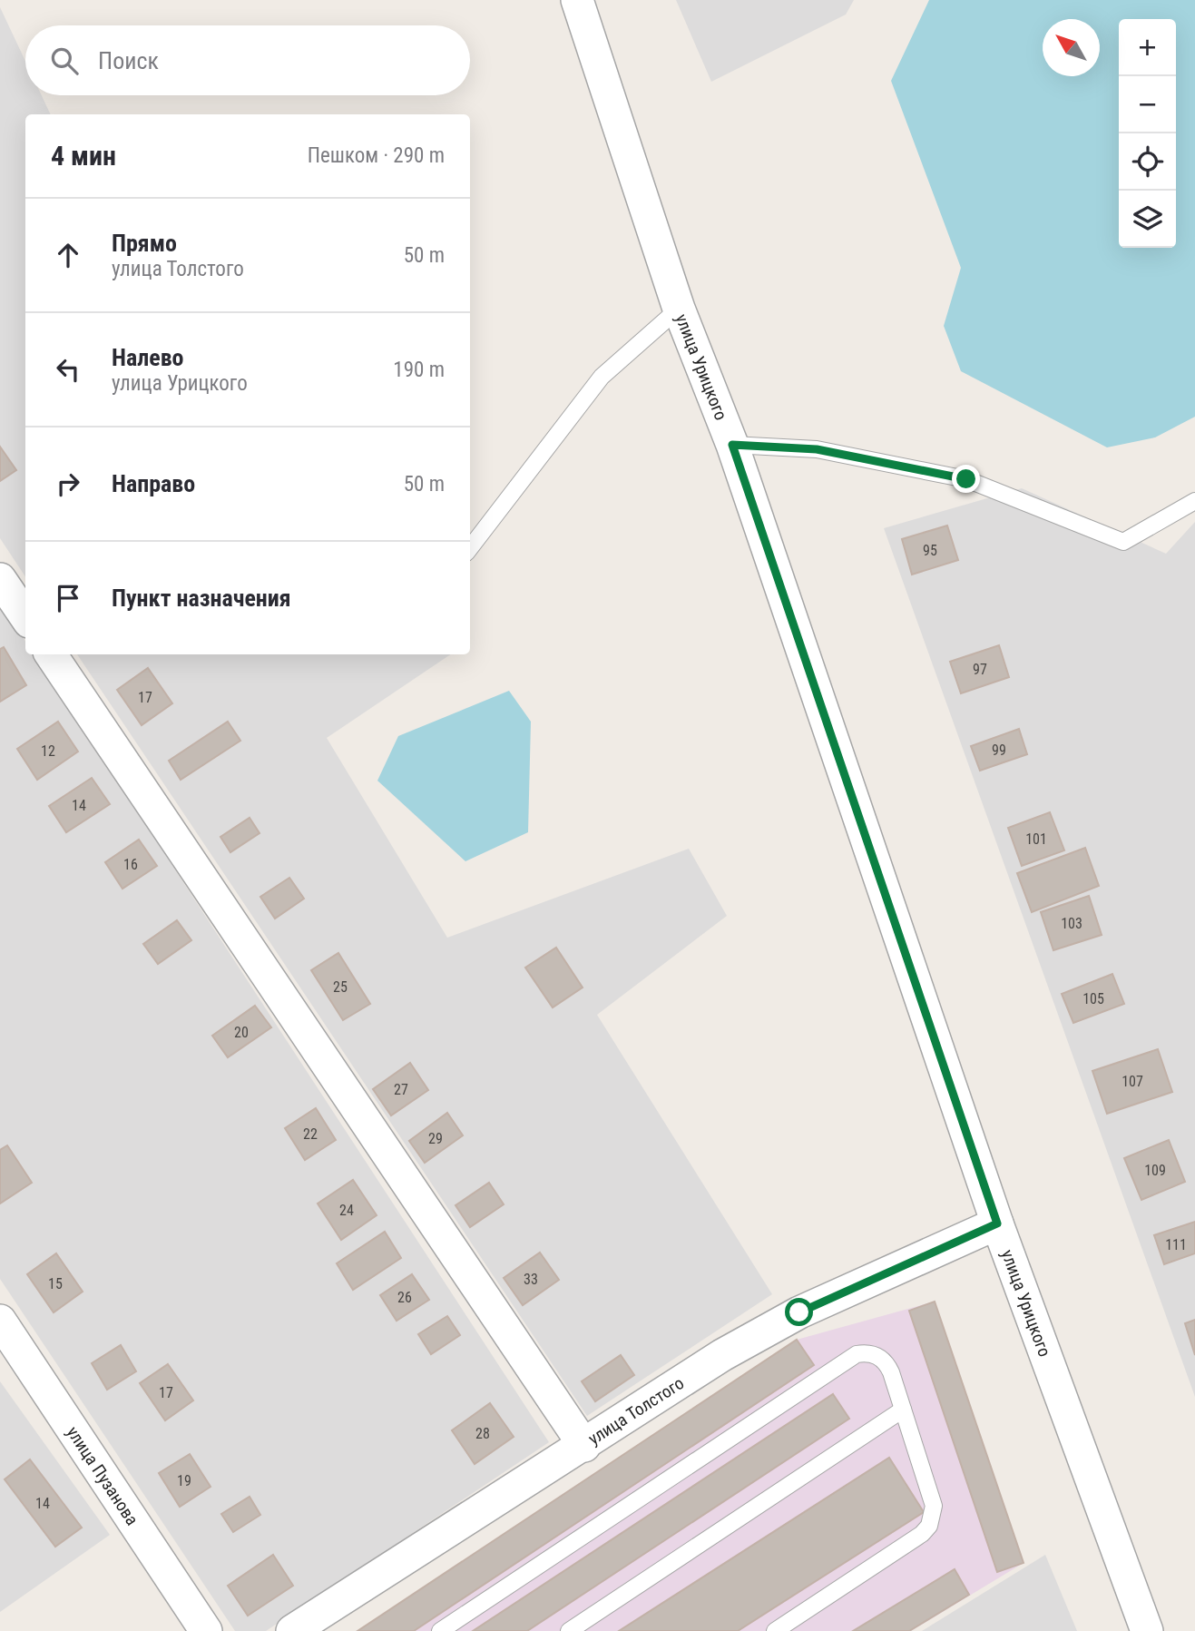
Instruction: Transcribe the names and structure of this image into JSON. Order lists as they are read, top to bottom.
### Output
{
  "streets": {
    "street": ["улица Урицкого", "улица Толстого", "улица Пузанова"]
  },
  "crossings": [
    ["улица Урицкого", "улица Толстого"]
  ],
  "house_numbers": [
    "95",
    "97",
    "17",
    "99",
    "12",
    "14",
    "101",
    "16",
    "103",
    "25",
    "105",
    "20",
    "107",
    "27",
    "22",
    "29",
    "109",
    "24",
    "111",
    "33",
    "15",
    "26",
    "17",
    "28",
    "19",
    "14"
  ],
  "north": "top left",
  "page": {
    "map_buttons": ["+", "−"],
    "search": "Поиск",
    "heading": ["4 мин", "Пешком · 290 m"],
    "list": [
      ["Прямо", "улица Толстого", "50 m"],
      ["Налево", "улица Урицкого", "190 m"],
      ["Направо", "50 m"],
      "Пункт назначения"
    ]
  }
}
